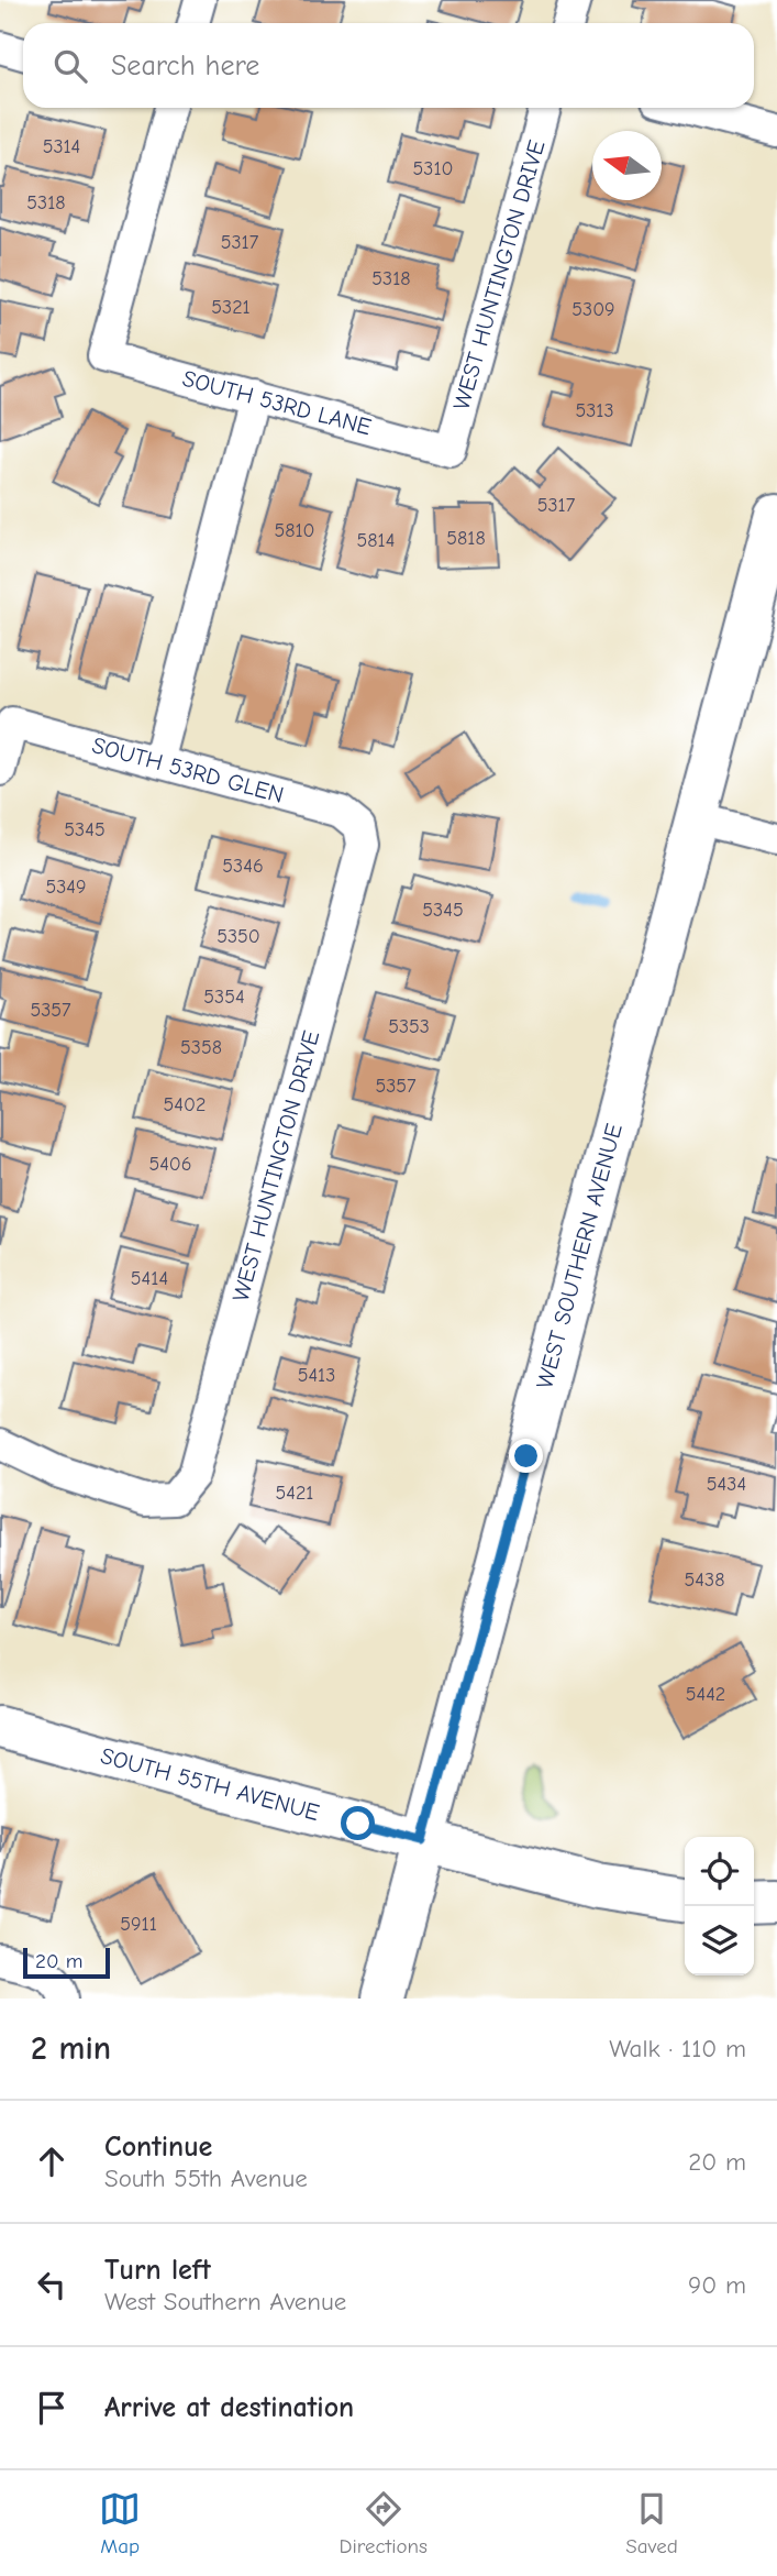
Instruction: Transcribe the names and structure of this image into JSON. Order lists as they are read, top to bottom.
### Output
{
  "streets": {
    "main road": ["WEST SOUTHERN AVENUE", "SOUTH 55TH AVENUE"],
    "street": ["WEST HUNTINGTON DRIVE", "SOUTH 53RD LANE", "SOUTH 53RD GLEN"]
  },
  "crossings": [
    ["WEST HUNTINGTON DRIVE", "SOUTH 53RD LANE"],
    ["WEST HUNTINGTON DRIVE", "SOUTH 53RD GLEN"],
    ["WEST SOUTHERN AVENUE", "SOUTH 55TH AVENUE"]
  ],
  "house_numbers": [
    "5314",
    "5310",
    "5318",
    "5317",
    "5318",
    "5321",
    "5309",
    "5313",
    "5317",
    "5810",
    "5818",
    "5814",
    "5345",
    "5346",
    "5349",
    "5345",
    "5350",
    "5354",
    "5357",
    "5353",
    "5358",
    "5357",
    "5402",
    "5406",
    "5414",
    "5413",
    "5434",
    "5421",
    "5438",
    "5442",
    "5911"
  ],
  "scale_bar": "20 m",
  "north": "left",
  "page": {
    "search": "Search here",
    "scale": "20 m",
    "heading": ["2 min", "Walk · 110 m"],
    "list": [
      ["Continue", "South 55th Avenue", "20 m"],
      ["Turn left", "West Southern Avenue", "90 m"],
      "Arrive at destination"
    ],
    "nav": ["Map", "Directions", "Saved"]
  }
}
